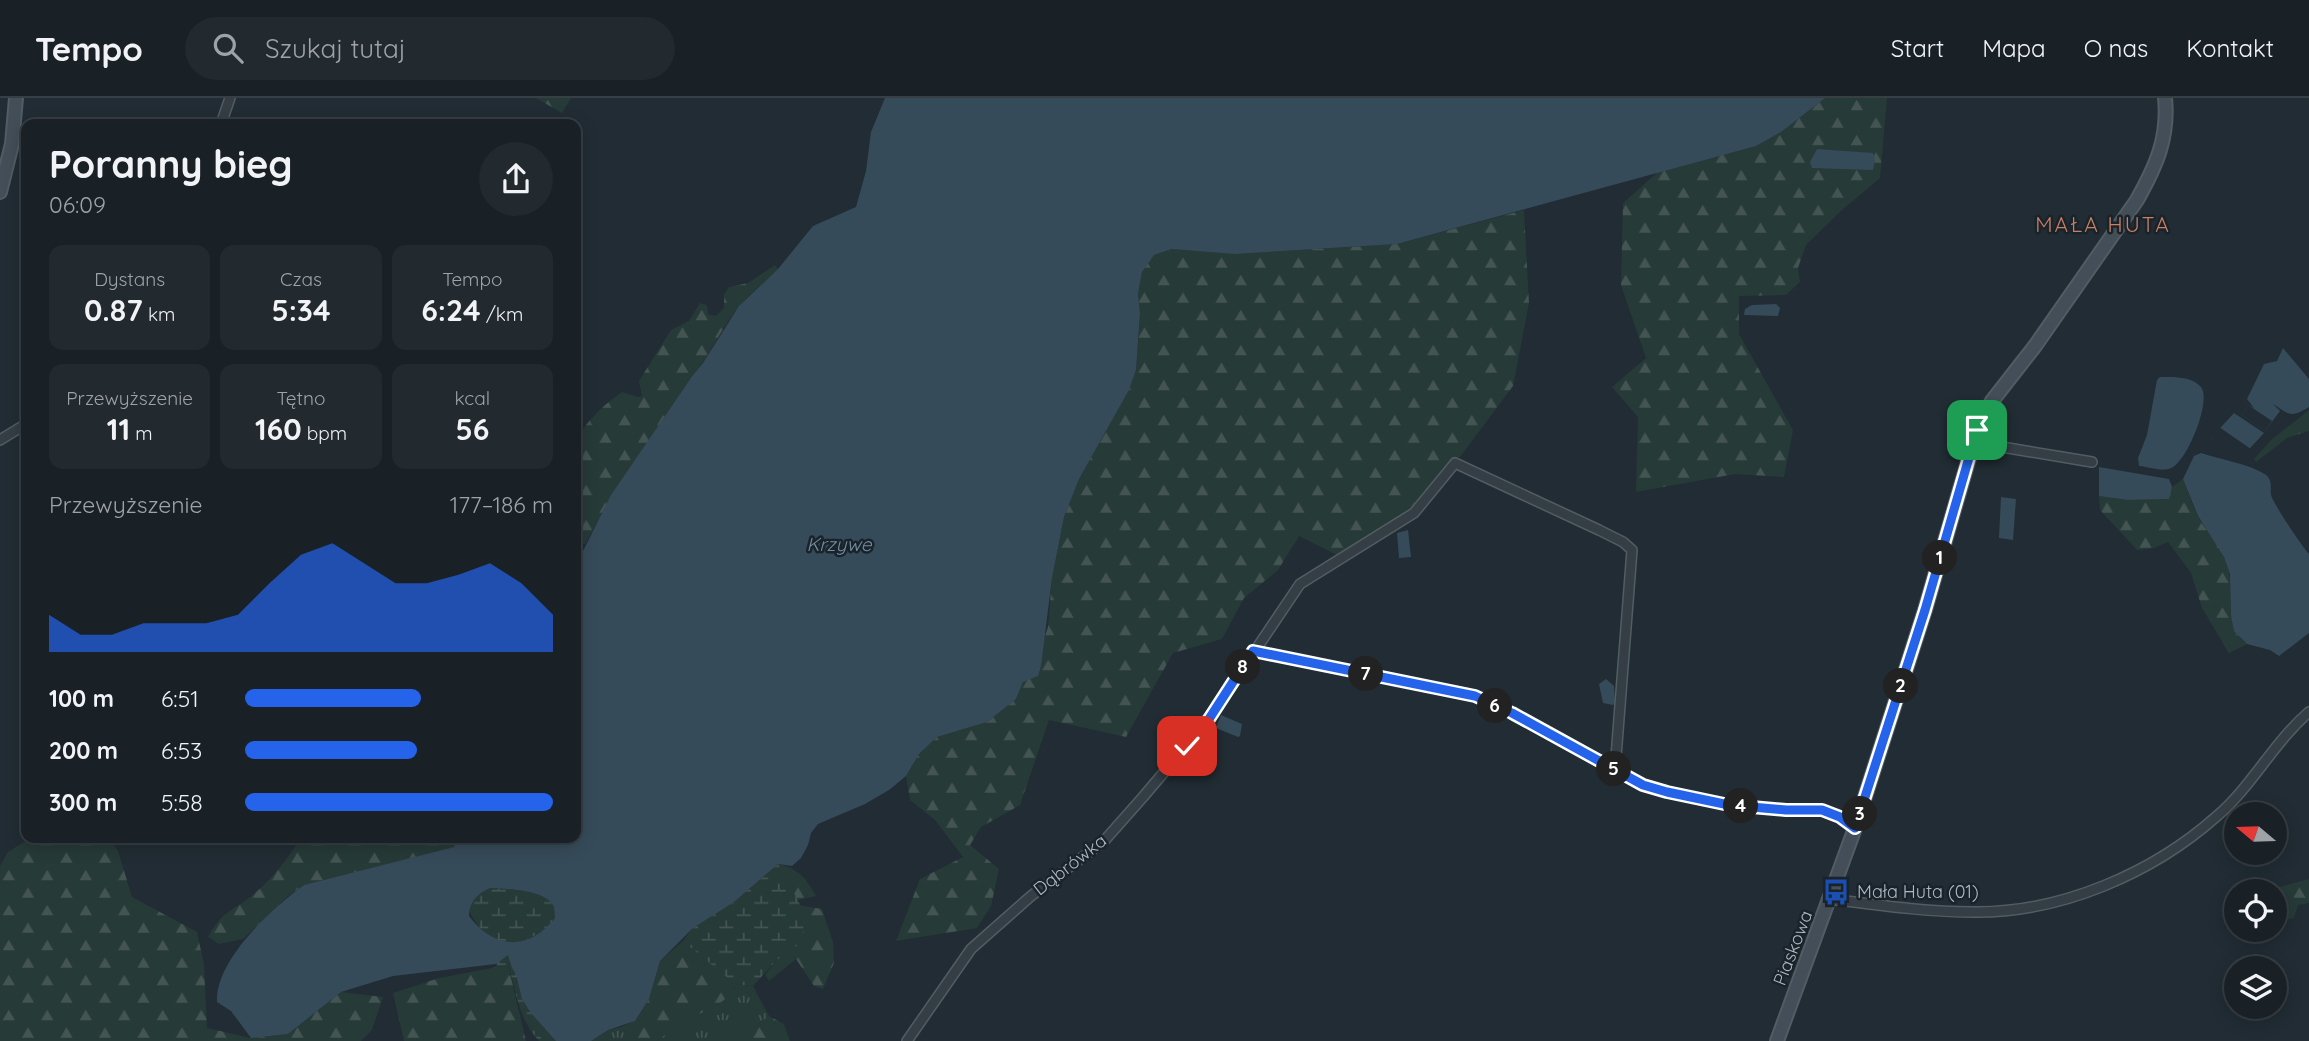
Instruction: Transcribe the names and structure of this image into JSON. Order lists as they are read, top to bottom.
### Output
{
  "streets": {
    "street": ["Dąbrówka", "Piaskowa"]
  },
  "districts": ["MAŁA HUTA"],
  "water": ["Krzywe"],
  "places": {
    "bus stop": ["Mała Huta (01)"]
  },
  "north": "left",
  "page": {
    "header": "Tempo",
    "search": "Szukaj tutaj",
    "nav": [
      "Start",
      "Mapa",
      "O nas",
      "Kontakt"
    ],
    "heading": ["Poranny bieg", "06:09"],
    "stats": [
      ["Dystans", "0.87 km"],
      ["Czas", "5:34"],
      ["Tempo", "6:24 /km"],
      ["Przewyższenie", "11 m"],
      ["Tętno", "160 bpm"],
      ["kcal", "56"]
    ],
    "chart": ["Przewyższenie", "177–186 m"],
    "pins": [
      "1",
      "8",
      "7",
      "2",
      "6",
      "5",
      "4",
      "3"
    ],
    "list": [
      {
        "name": "100 m",
        "note": "6:51"
      },
      {
        "name": "200 m",
        "note": "6:53"
      },
      {
        "name": "300 m",
        "note": "5:58"
      }
    ]
  }
}
